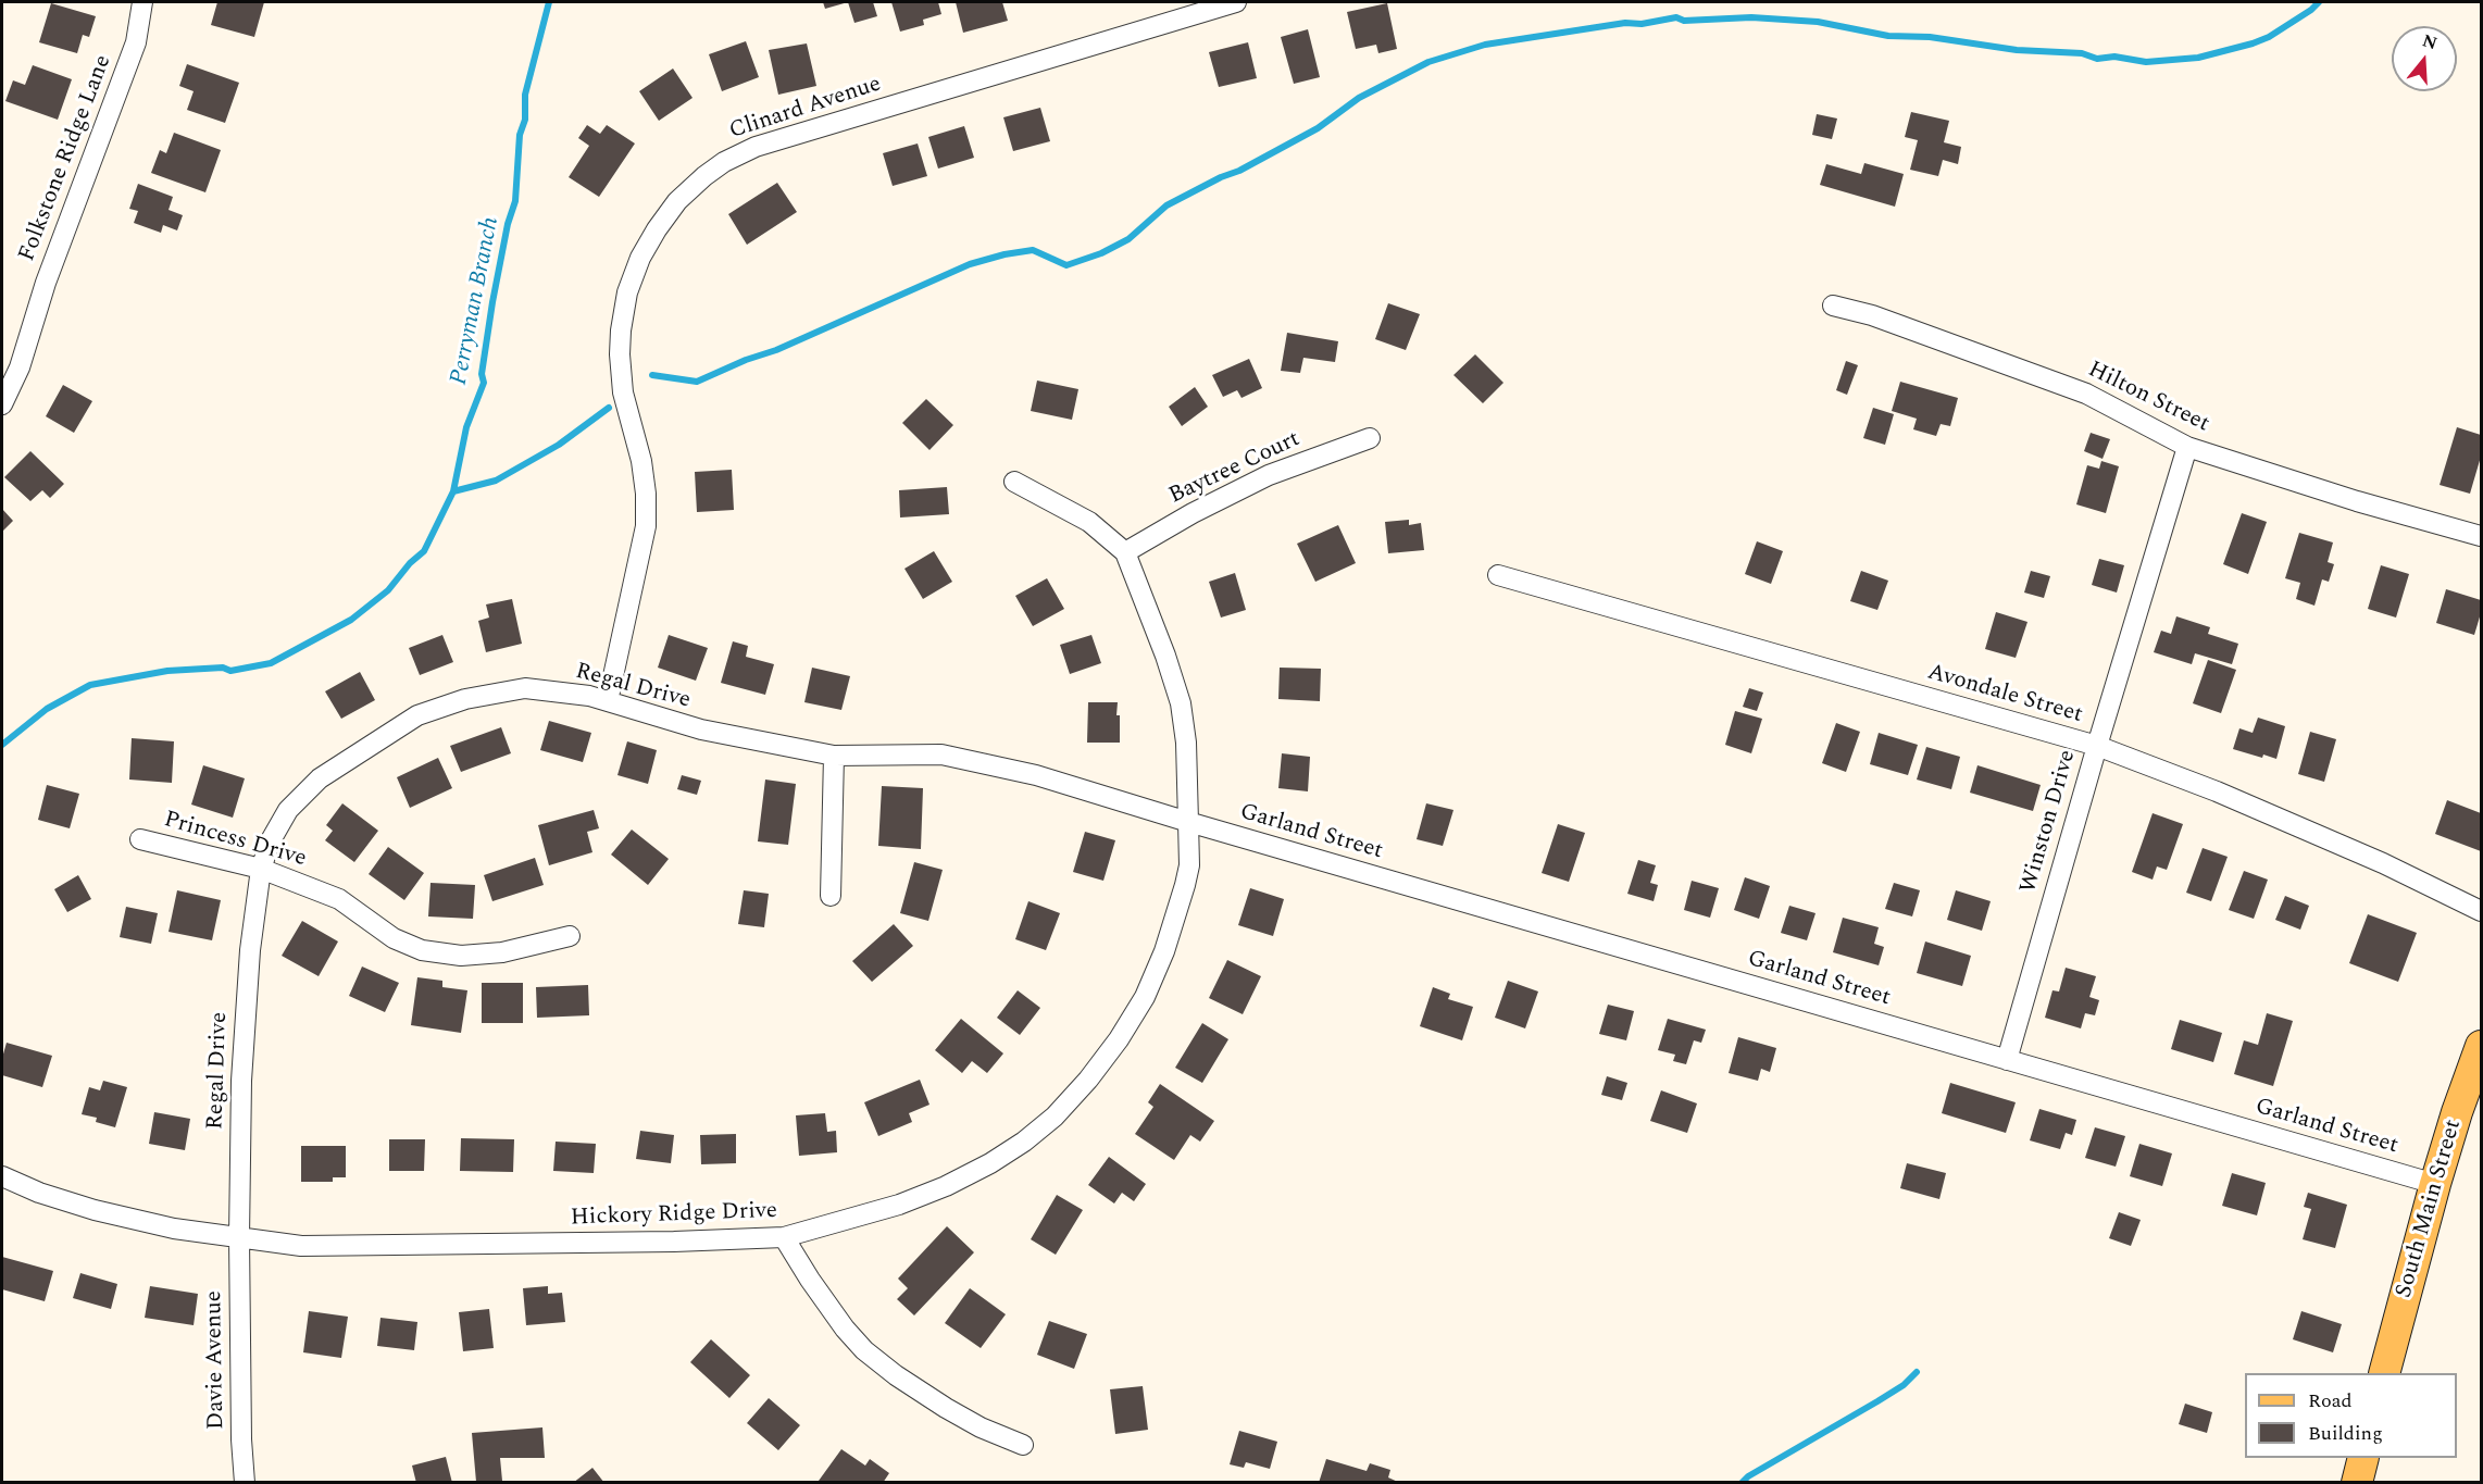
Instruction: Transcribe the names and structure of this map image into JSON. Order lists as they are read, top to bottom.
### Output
{
  "streets": {
    "main road": ["South Main Street"],
    "street": [
      "Clinard Avenue",
      "Folkstone Ridge Lane",
      "Hilton Street",
      "Baytree Court",
      "Regal Drive",
      "Avondale Street",
      "Winston Drive",
      "Garland Street",
      "Princess Drive",
      "Hickory Ridge Drive",
      "Davie Avenue"
    ]
  },
  "crossings": [
    ["Clinard Avenue", "Regal Drive"],
    ["Hilton Street", "Winston Drive"],
    ["Baytree Court", "Hickory Ridge Drive"],
    ["Regal Drive", "Garland Street"],
    ["Regal Drive", "Princess Drive"],
    ["Regal Drive", "Hickory Ridge Drive"],
    ["Regal Drive", "Davie Avenue"],
    ["Avondale Street", "Winston Drive"],
    ["Winston Drive", "Garland Street"],
    ["Garland Street", "South Main Street"],
    ["Garland Street", "Hickory Ridge Drive"],
    ["Hickory Ridge Drive", "Davie Avenue"]
  ],
  "water": ["Perryman Branch"],
  "legend": ["Road", "Building"],
  "north": "top"
}
